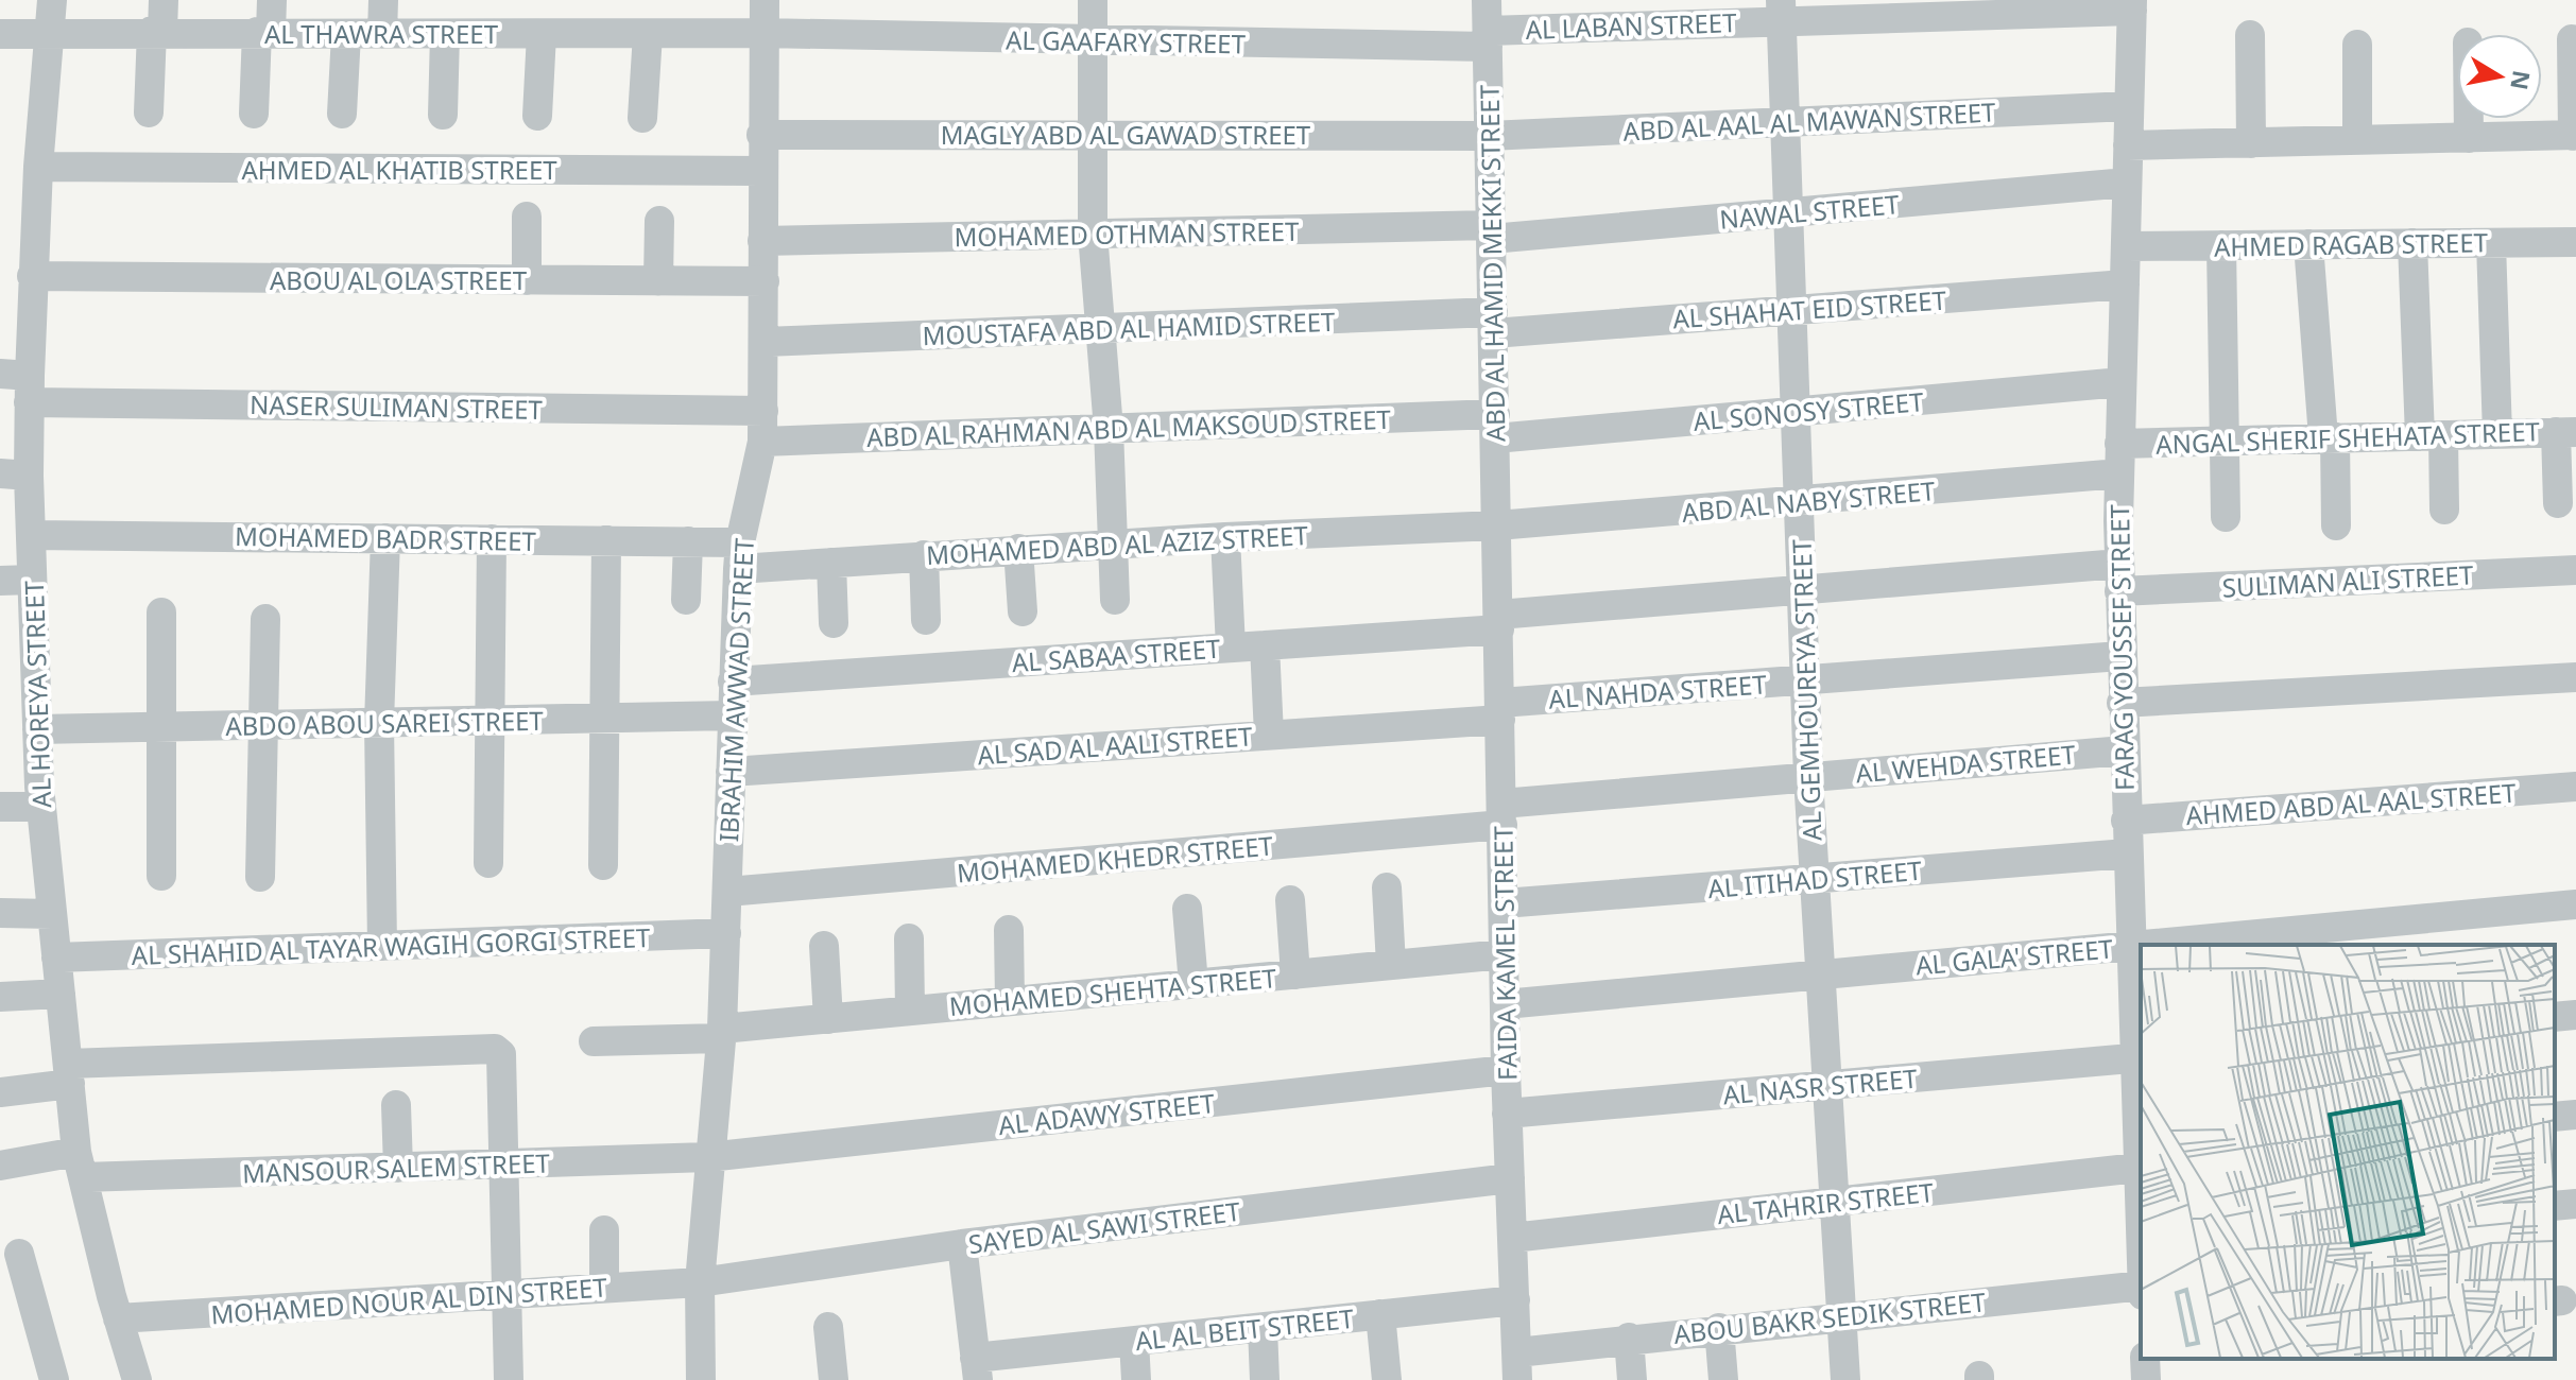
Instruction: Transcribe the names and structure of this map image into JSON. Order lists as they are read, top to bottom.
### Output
{
  "streets": {
    "street": [
      "AL LABAN STREET",
      "AL THAWRA STREET",
      "AL GAAFARY STREET",
      "ABD AL AAL AL MAWAN STREET",
      "MAGLY ABD AL GAWAD STREET",
      "AHMED AL KHATIB STREET",
      "NAWAL STREET",
      "MOHAMED OTHMAN STREET",
      "AHMED RAGAB STREET",
      "ABD AL HAMID MEKKI STREET",
      "ABOU AL OLA STREET",
      "AL SHAHAT EID STREET",
      "MOUSTAFA ABD AL HAMID STREET",
      "NASER SULIMAN STREET",
      "AL SONOSY STREET",
      "ABD AL RAHMAN ABD AL MAKSOUD STREET",
      "ANGAL SHERIF SHEHATA STREET",
      "ABD AL NABY STREET",
      "MOHAMED BADR STREET",
      "MOHAMED ABD AL AZIZ STREET",
      "SULIMAN ALI STREET",
      "FARAG YOUSSEF STREET",
      "AL SABAA STREET",
      "IBRAHIM AWWAD STREET",
      "AL GEMHOUREYA STREET",
      "AL NAHDA STREET",
      "AL HOREYA STREET",
      "ABDO ABOU SAREI STREET",
      "AL SAD AL AALI STREET",
      "AL WEHDA STREET",
      "AHMED ABD AL AAL STREET",
      "MOHAMED KHEDR STREET",
      "AL ITIHAD STREET",
      "AL SHAHID AL TAYAR WAGIH GORGI STREET",
      "FAIDA KAMEL STREET",
      "AL GALA' STREET",
      "MOHAMED SHEHTA STREET",
      "AL NASR STREET",
      "AL ADAWY STREET",
      "MANSOUR SALEM STREET",
      "AL TAHRIR STREET",
      "SAYED AL SAWI STREET",
      "MOHAMED NOUR AL DIN STREET",
      "ABOU BAKR SEDIK STREET",
      "AL AL BEIT STREET"
    ]
  },
  "crossings": [
    ["AL LABAN STREET", "AL GAAFARY STREET"],
    ["AL LABAN STREET", "ABD AL HAMID MEKKI STREET"],
    ["AL LABAN STREET", "FARAG YOUSSEF STREET"],
    ["AL LABAN STREET", "AL GEMHOUREYA STREET"],
    ["AL THAWRA STREET", "AL GAAFARY STREET"],
    ["AL THAWRA STREET", "IBRAHIM AWWAD STREET"],
    ["AL THAWRA STREET", "AL HOREYA STREET"],
    ["AL GAAFARY STREET", "ABD AL HAMID MEKKI STREET"],
    ["AL GAAFARY STREET", "IBRAHIM AWWAD STREET"],
    ["ABD AL AAL AL MAWAN STREET", "MAGLY ABD AL GAWAD STREET"],
    ["ABD AL AAL AL MAWAN STREET", "ABD AL HAMID MEKKI STREET"],
    ["ABD AL AAL AL MAWAN STREET", "FARAG YOUSSEF STREET"],
    ["ABD AL AAL AL MAWAN STREET", "AL GEMHOUREYA STREET"],
    ["MAGLY ABD AL GAWAD STREET", "ABD AL HAMID MEKKI STREET"],
    ["MAGLY ABD AL GAWAD STREET", "IBRAHIM AWWAD STREET"],
    ["AHMED AL KHATIB STREET", "IBRAHIM AWWAD STREET"],
    ["AHMED AL KHATIB STREET", "AL HOREYA STREET"],
    ["NAWAL STREET", "MOHAMED OTHMAN STREET"],
    ["NAWAL STREET", "ABD AL HAMID MEKKI STREET"],
    ["NAWAL STREET", "FARAG YOUSSEF STREET"],
    ["NAWAL STREET", "AL GEMHOUREYA STREET"],
    ["MOHAMED OTHMAN STREET", "ABD AL HAMID MEKKI STREET"],
    ["MOHAMED OTHMAN STREET", "IBRAHIM AWWAD STREET"],
    ["AHMED RAGAB STREET", "FARAG YOUSSEF STREET"],
    ["ABD AL HAMID MEKKI STREET", "AL SHAHAT EID STREET"],
    ["ABD AL HAMID MEKKI STREET", "MOUSTAFA ABD AL HAMID STREET"],
    ["ABD AL HAMID MEKKI STREET", "AL SONOSY STREET"],
    ["ABD AL HAMID MEKKI STREET", "ABD AL RAHMAN ABD AL MAKSOUD STREET"],
    ["ABD AL HAMID MEKKI STREET", "ABD AL NABY STREET"],
    ["ABD AL HAMID MEKKI STREET", "MOHAMED ABD AL AZIZ STREET"],
    ["ABD AL HAMID MEKKI STREET", "FAIDA KAMEL STREET"],
    ["ABOU AL OLA STREET", "IBRAHIM AWWAD STREET"],
    ["ABOU AL OLA STREET", "AL HOREYA STREET"],
    ["AL SHAHAT EID STREET", "MOUSTAFA ABD AL HAMID STREET"],
    ["AL SHAHAT EID STREET", "FARAG YOUSSEF STREET"],
    ["AL SHAHAT EID STREET", "AL GEMHOUREYA STREET"],
    ["MOUSTAFA ABD AL HAMID STREET", "IBRAHIM AWWAD STREET"],
    ["NASER SULIMAN STREET", "IBRAHIM AWWAD STREET"],
    ["NASER SULIMAN STREET", "AL HOREYA STREET"],
    ["AL SONOSY STREET", "ABD AL RAHMAN ABD AL MAKSOUD STREET"],
    ["AL SONOSY STREET", "FARAG YOUSSEF STREET"],
    ["AL SONOSY STREET", "AL GEMHOUREYA STREET"],
    ["ABD AL RAHMAN ABD AL MAKSOUD STREET", "IBRAHIM AWWAD STREET"],
    ["ANGAL SHERIF SHEHATA STREET", "ABD AL NABY STREET"],
    ["ANGAL SHERIF SHEHATA STREET", "FARAG YOUSSEF STREET"],
    ["ABD AL NABY STREET", "MOHAMED ABD AL AZIZ STREET"],
    ["ABD AL NABY STREET", "FARAG YOUSSEF STREET"],
    ["ABD AL NABY STREET", "AL GEMHOUREYA STREET"],
    ["ABD AL NABY STREET", "FAIDA KAMEL STREET"],
    ["MOHAMED BADR STREET", "MOHAMED ABD AL AZIZ STREET"],
    ["MOHAMED BADR STREET", "IBRAHIM AWWAD STREET"],
    ["MOHAMED BADR STREET", "AL HOREYA STREET"],
    ["MOHAMED ABD AL AZIZ STREET", "IBRAHIM AWWAD STREET"],
    ["MOHAMED ABD AL AZIZ STREET", "FAIDA KAMEL STREET"],
    ["SULIMAN ALI STREET", "FARAG YOUSSEF STREET"],
    ["SULIMAN ALI STREET", "AL SABAA STREET"],
    ["SULIMAN ALI STREET", "AL GEMHOUREYA STREET"],
    ["FARAG YOUSSEF STREET", "AL NAHDA STREET"],
    ["FARAG YOUSSEF STREET", "AL WEHDA STREET"],
    ["FARAG YOUSSEF STREET", "AHMED ABD AL AAL STREET"],
    ["FARAG YOUSSEF STREET", "AL ITIHAD STREET"],
    ["FARAG YOUSSEF STREET", "AL GALA' STREET"],
    ["FARAG YOUSSEF STREET", "AL NASR STREET"],
    ["FARAG YOUSSEF STREET", "AL TAHRIR STREET"],
    ["AL SABAA STREET", "IBRAHIM AWWAD STREET"],
    ["AL SABAA STREET", "AL GEMHOUREYA STREET"],
    ["AL SABAA STREET", "FAIDA KAMEL STREET"],
    ["IBRAHIM AWWAD STREET", "ABDO ABOU SAREI STREET"],
    ["IBRAHIM AWWAD STREET", "AL SAD AL AALI STREET"],
    ["IBRAHIM AWWAD STREET", "MOHAMED KHEDR STREET"],
    ["IBRAHIM AWWAD STREET", "AL SHAHID AL TAYAR WAGIH GORGI STREET"],
    ["IBRAHIM AWWAD STREET", "MOHAMED SHEHTA STREET"],
    ["IBRAHIM AWWAD STREET", "AL ADAWY STREET"],
    ["IBRAHIM AWWAD STREET", "MANSOUR SALEM STREET"],
    ["IBRAHIM AWWAD STREET", "SAYED AL SAWI STREET"],
    ["IBRAHIM AWWAD STREET", "MOHAMED NOUR AL DIN STREET"],
    ["AL GEMHOUREYA STREET", "AL NAHDA STREET"],
    ["AL GEMHOUREYA STREET", "AL WEHDA STREET"],
    ["AL GEMHOUREYA STREET", "AL ITIHAD STREET"],
    ["AL GEMHOUREYA STREET", "AL GALA' STREET"],
    ["AL GEMHOUREYA STREET", "AL NASR STREET"],
    ["AL GEMHOUREYA STREET", "AL TAHRIR STREET"],
    ["AL GEMHOUREYA STREET", "ABOU BAKR SEDIK STREET"],
    ["AL NAHDA STREET", "AL SAD AL AALI STREET"],
    ["AL NAHDA STREET", "FAIDA KAMEL STREET"],
    ["AL HOREYA STREET", "ABDO ABOU SAREI STREET"],
    ["AL HOREYA STREET", "AL SHAHID AL TAYAR WAGIH GORGI STREET"],
    ["AL HOREYA STREET", "MANSOUR SALEM STREET"],
    ["AL HOREYA STREET", "MOHAMED NOUR AL DIN STREET"],
    ["AL SAD AL AALI STREET", "FAIDA KAMEL STREET"],
    ["AL WEHDA STREET", "MOHAMED KHEDR STREET"],
    ["AL WEHDA STREET", "FAIDA KAMEL STREET"],
    ["MOHAMED KHEDR STREET", "FAIDA KAMEL STREET"],
    ["AL ITIHAD STREET", "FAIDA KAMEL STREET"],
    ["FAIDA KAMEL STREET", "AL GALA' STREET"],
    ["FAIDA KAMEL STREET", "MOHAMED SHEHTA STREET"],
    ["FAIDA KAMEL STREET", "AL NASR STREET"],
    ["FAIDA KAMEL STREET", "AL ADAWY STREET"],
    ["FAIDA KAMEL STREET", "AL TAHRIR STREET"],
    ["FAIDA KAMEL STREET", "SAYED AL SAWI STREET"],
    ["FAIDA KAMEL STREET", "ABOU BAKR SEDIK STREET"],
    ["FAIDA KAMEL STREET", "AL AL BEIT STREET"],
    ["AL ADAWY STREET", "MANSOUR SALEM STREET"],
    ["SAYED AL SAWI STREET", "MOHAMED NOUR AL DIN STREET"]
  ],
  "north": "right"
}
